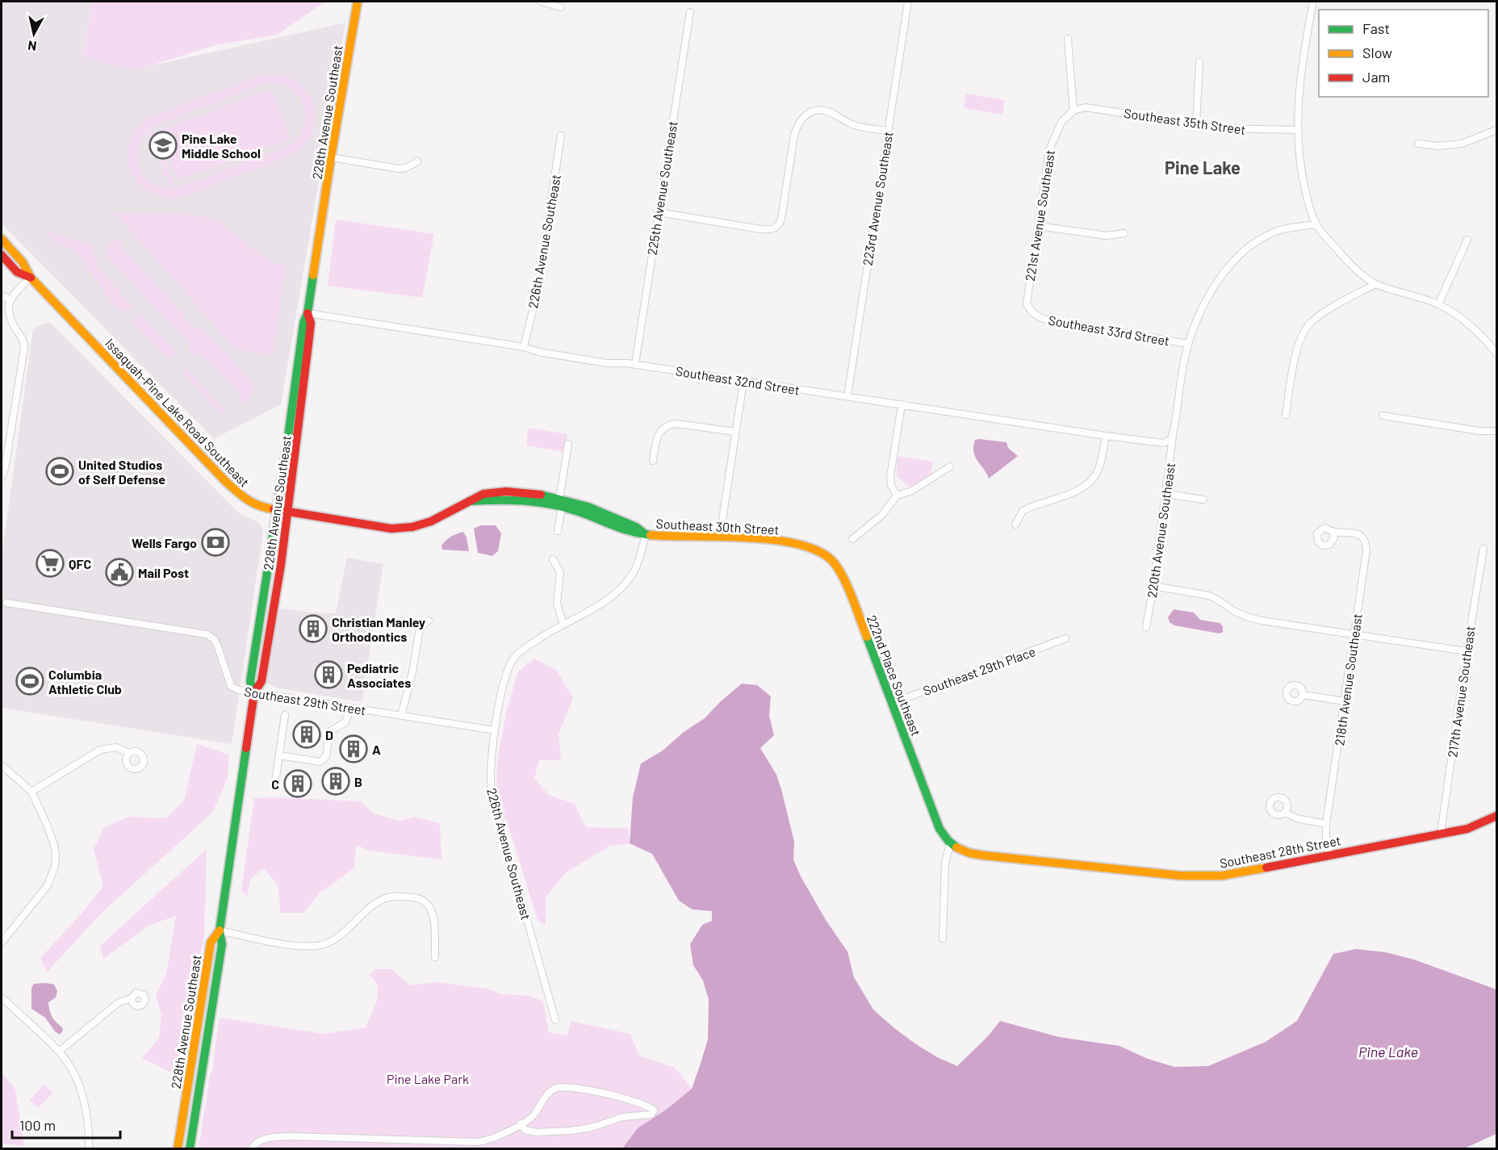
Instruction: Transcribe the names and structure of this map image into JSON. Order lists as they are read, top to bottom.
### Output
{
  "streets": {
    "main road": [
      "228th Avenue Southeast",
      "Issaquah-Pine Lake Road Southeast",
      "Southeast 30th Street",
      "222nd Place Southeast",
      "Southeast 28th Street"
    ],
    "street": [
      "Southeast 35th Street",
      "225th Avenue Southeast",
      "223rd Avenue Southeast",
      "221st Avenue Southeast",
      "226th Avenue Southeast",
      "Southeast 33rd Street",
      "Southeast 32nd Street",
      "220th Avenue Southeast",
      "Southeast 29th Place",
      "218th Avenue Southeast",
      "217th Avenue Southeast",
      "Southeast 29th Street"
    ]
  },
  "crossings": [
    ["228th Avenue Southeast", "Southeast 32nd Street"],
    ["228th Avenue Southeast", "Issaquah-Pine Lake Road Southeast"],
    ["228th Avenue Southeast", "Southeast 29th Street"],
    ["Southeast 35th Street", "221st Avenue Southeast"],
    ["225th Avenue Southeast", "Southeast 32nd Street"],
    ["223rd Avenue Southeast", "Southeast 32nd Street"],
    ["221st Avenue Southeast", "Southeast 33rd Street"],
    ["226th Avenue Southeast", "Southeast 32nd Street"],
    ["226th Avenue Southeast", "Southeast 29th Street"],
    ["Southeast 33rd Street", "220th Avenue Southeast"],
    ["Southeast 32nd Street", "220th Avenue Southeast"],
    ["Issaquah-Pine Lake Road Southeast", "Southeast 30th Street"],
    ["Southeast 30th Street", "222nd Place Southeast"],
    ["Southeast 29th Place", "222nd Place Southeast"],
    ["222nd Place Southeast", "Southeast 28th Street"],
    ["218th Avenue Southeast", "Southeast 28th Street"],
    ["217th Avenue Southeast", "Southeast 28th Street"]
  ],
  "districts": ["Pine Lake"],
  "water": ["Pine Lake"],
  "parks": ["Pine Lake Park"],
  "places": {
    "school or university": ["Pine Lake Middle School"],
    "sports": ["United Studios of Self Defense", "Columbia Athletic Club"],
    "bank": ["Wells Fargo"],
    "supermarket": ["QFC"],
    "public building": ["Mail Post"],
    "building": [
      "Christian Manley Orthodontics",
      "Pediatric Associates",
      "D",
      "A",
      "B",
      "C"
    ]
  },
  "legend": ["Fast", "Slow", "Jam"],
  "scale_bar": "100 m",
  "north": "bottom"
}
